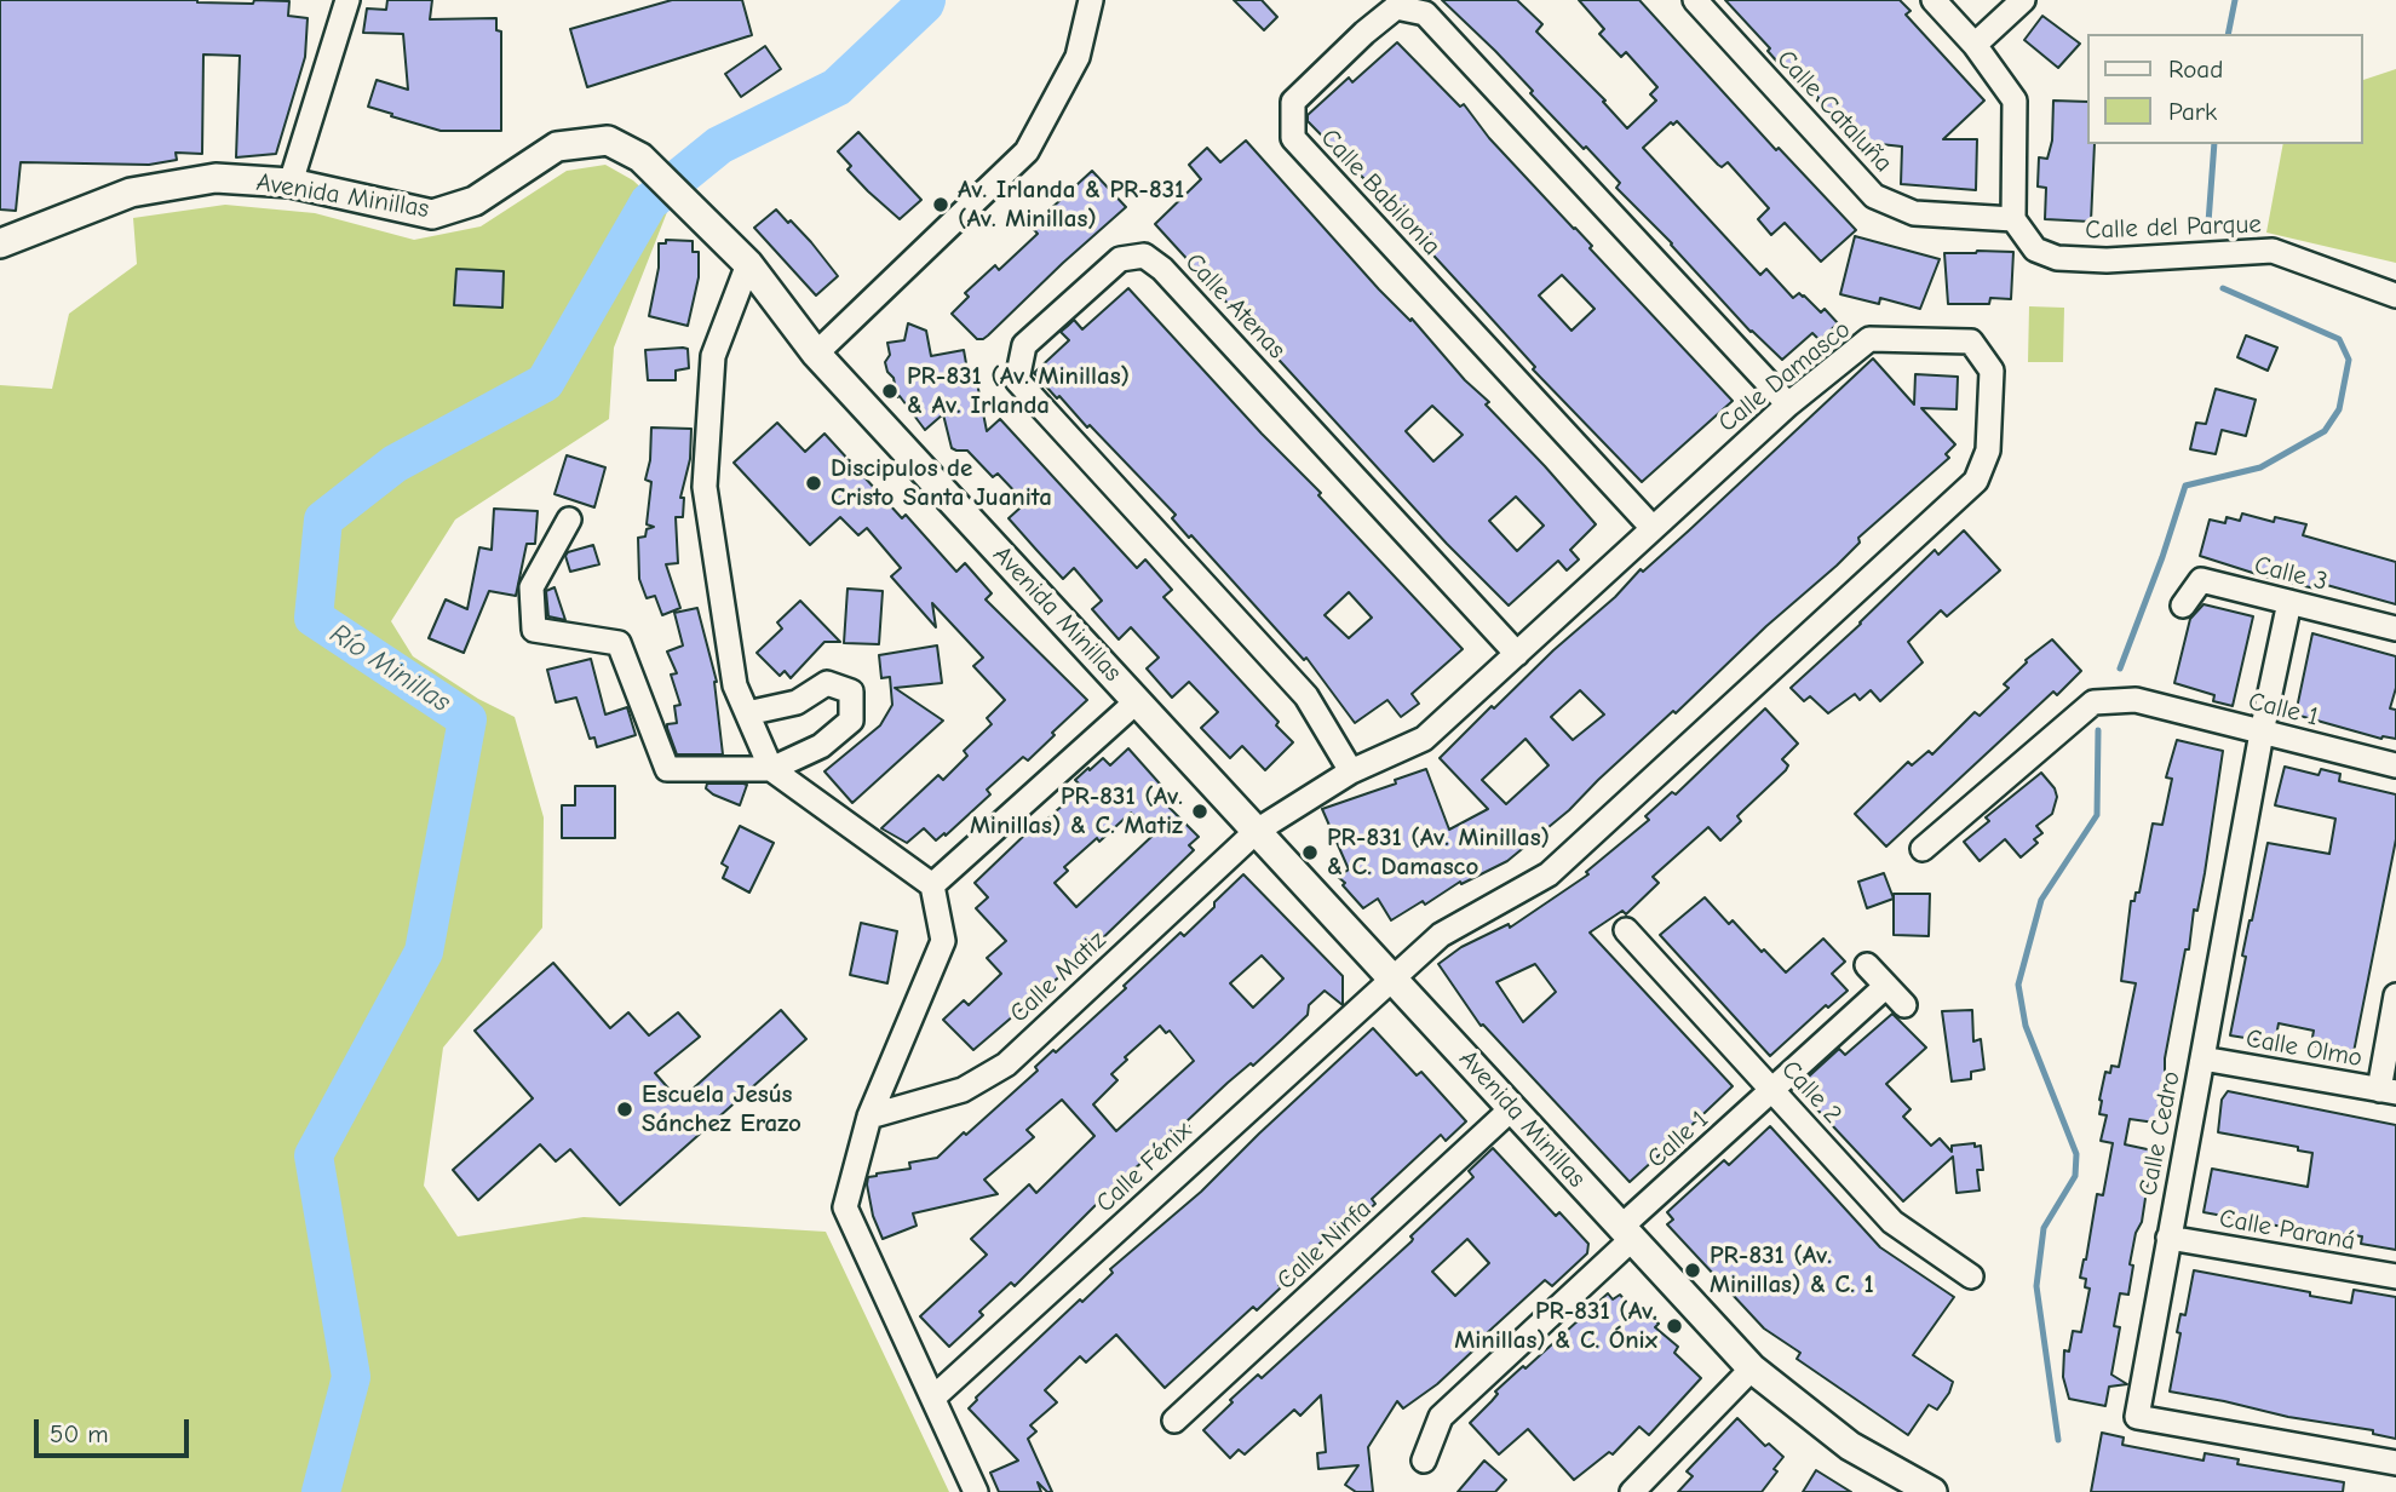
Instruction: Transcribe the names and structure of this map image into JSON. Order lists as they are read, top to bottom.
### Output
{
  "streets": {
    "street": [
      "Calle Cataluña",
      "Calle Babilonia",
      "Avenida Minillas",
      "Calle del Parque",
      "Calle Atenas",
      "Calle Damasco",
      "Calle 3",
      "Calle 1",
      "Calle Matiz",
      "Calle Olmo",
      "Calle 2",
      "Calle Cedro",
      "Calle Fénix",
      "Calle Paraná",
      "Calle Ninfa"
    ]
  },
  "crossings": [
    ["Calle Cataluña", "Calle del Parque"],
    ["Calle Babilonia", "Calle Damasco"],
    ["Avenida Minillas", "Calle Damasco"],
    ["Avenida Minillas", "Calle 1"],
    ["Avenida Minillas", "Calle Matiz"],
    ["Avenida Minillas", "Calle Fénix"],
    ["Avenida Minillas", "Calle Ninfa"],
    ["Calle Atenas", "Calle Damasco"],
    ["Calle Damasco", "Calle Matiz"],
    ["Calle Damasco", "Calle Fénix"],
    ["Calle 3", "Calle Cedro"],
    ["Calle 1", "Calle 2"],
    ["Calle 1", "Calle Cedro"],
    ["Calle Olmo", "Calle Cedro"],
    ["Calle Cedro", "Calle Paraná"]
  ],
  "water": ["Río Minillas"],
  "places": [
    "Av. Irlanda & PR-831 (Av. Minillas)",
    "PR-831 (Av. Minillas) & Av. Irlanda",
    "Discipulos de Cristo Santa Juanita",
    "PR-831 (Av. Minillas) & C. Matiz",
    "PR-831 (Av. Minillas) & C. Damasco",
    "Escuela Jesús Sánchez Erazo",
    "PR-831 (Av. Minillas) & C. 1",
    "PR-831 (Av. Minillas) & C. Ónix"
  ],
  "legend": ["Road", "Park"],
  "scale_bar": "50 m"
}
